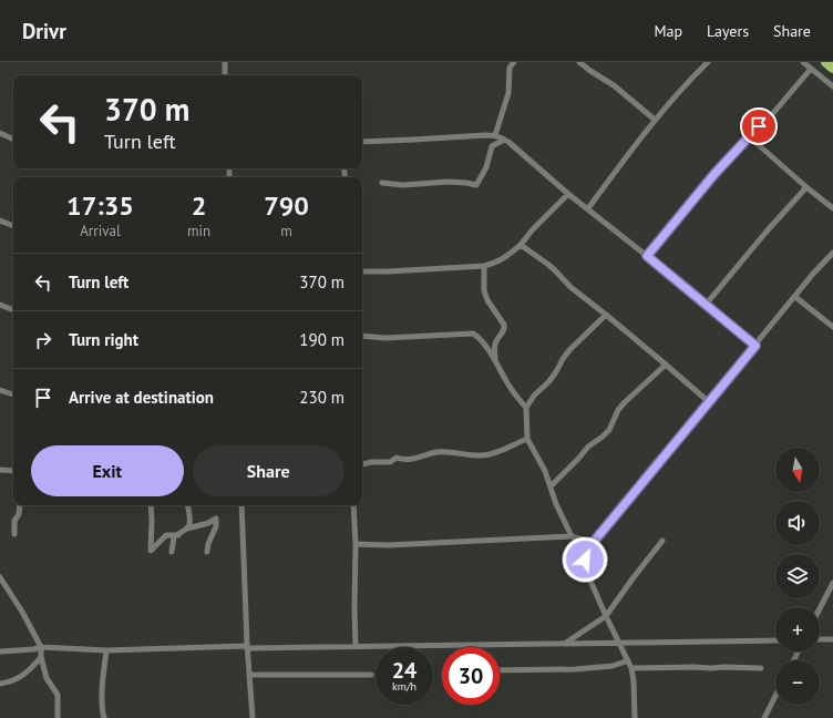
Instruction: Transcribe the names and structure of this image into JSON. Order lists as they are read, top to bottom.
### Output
{
  "north": "bottom",
  "page": {
    "header": "Drivr",
    "nav": ["Map", "Layers", "Share"],
    "turn": ["370 m", "Turn left"],
    "eta": [
      "17:35",
      "Arrival",
      "2",
      "min",
      "790",
      "m"
    ],
    "list": [
      {
        "name": "Turn left",
        "value": "370 m"
      },
      {
        "name": "Turn right",
        "value": "190 m"
      },
      {
        "name": "Arrive at destination",
        "value": "230 m"
      }
    ],
    "buttons": ["Exit", "Share"],
    "map_buttons": ["+", "−"],
    "speed": "24 km/h",
    "limit": "30"
  }
}
